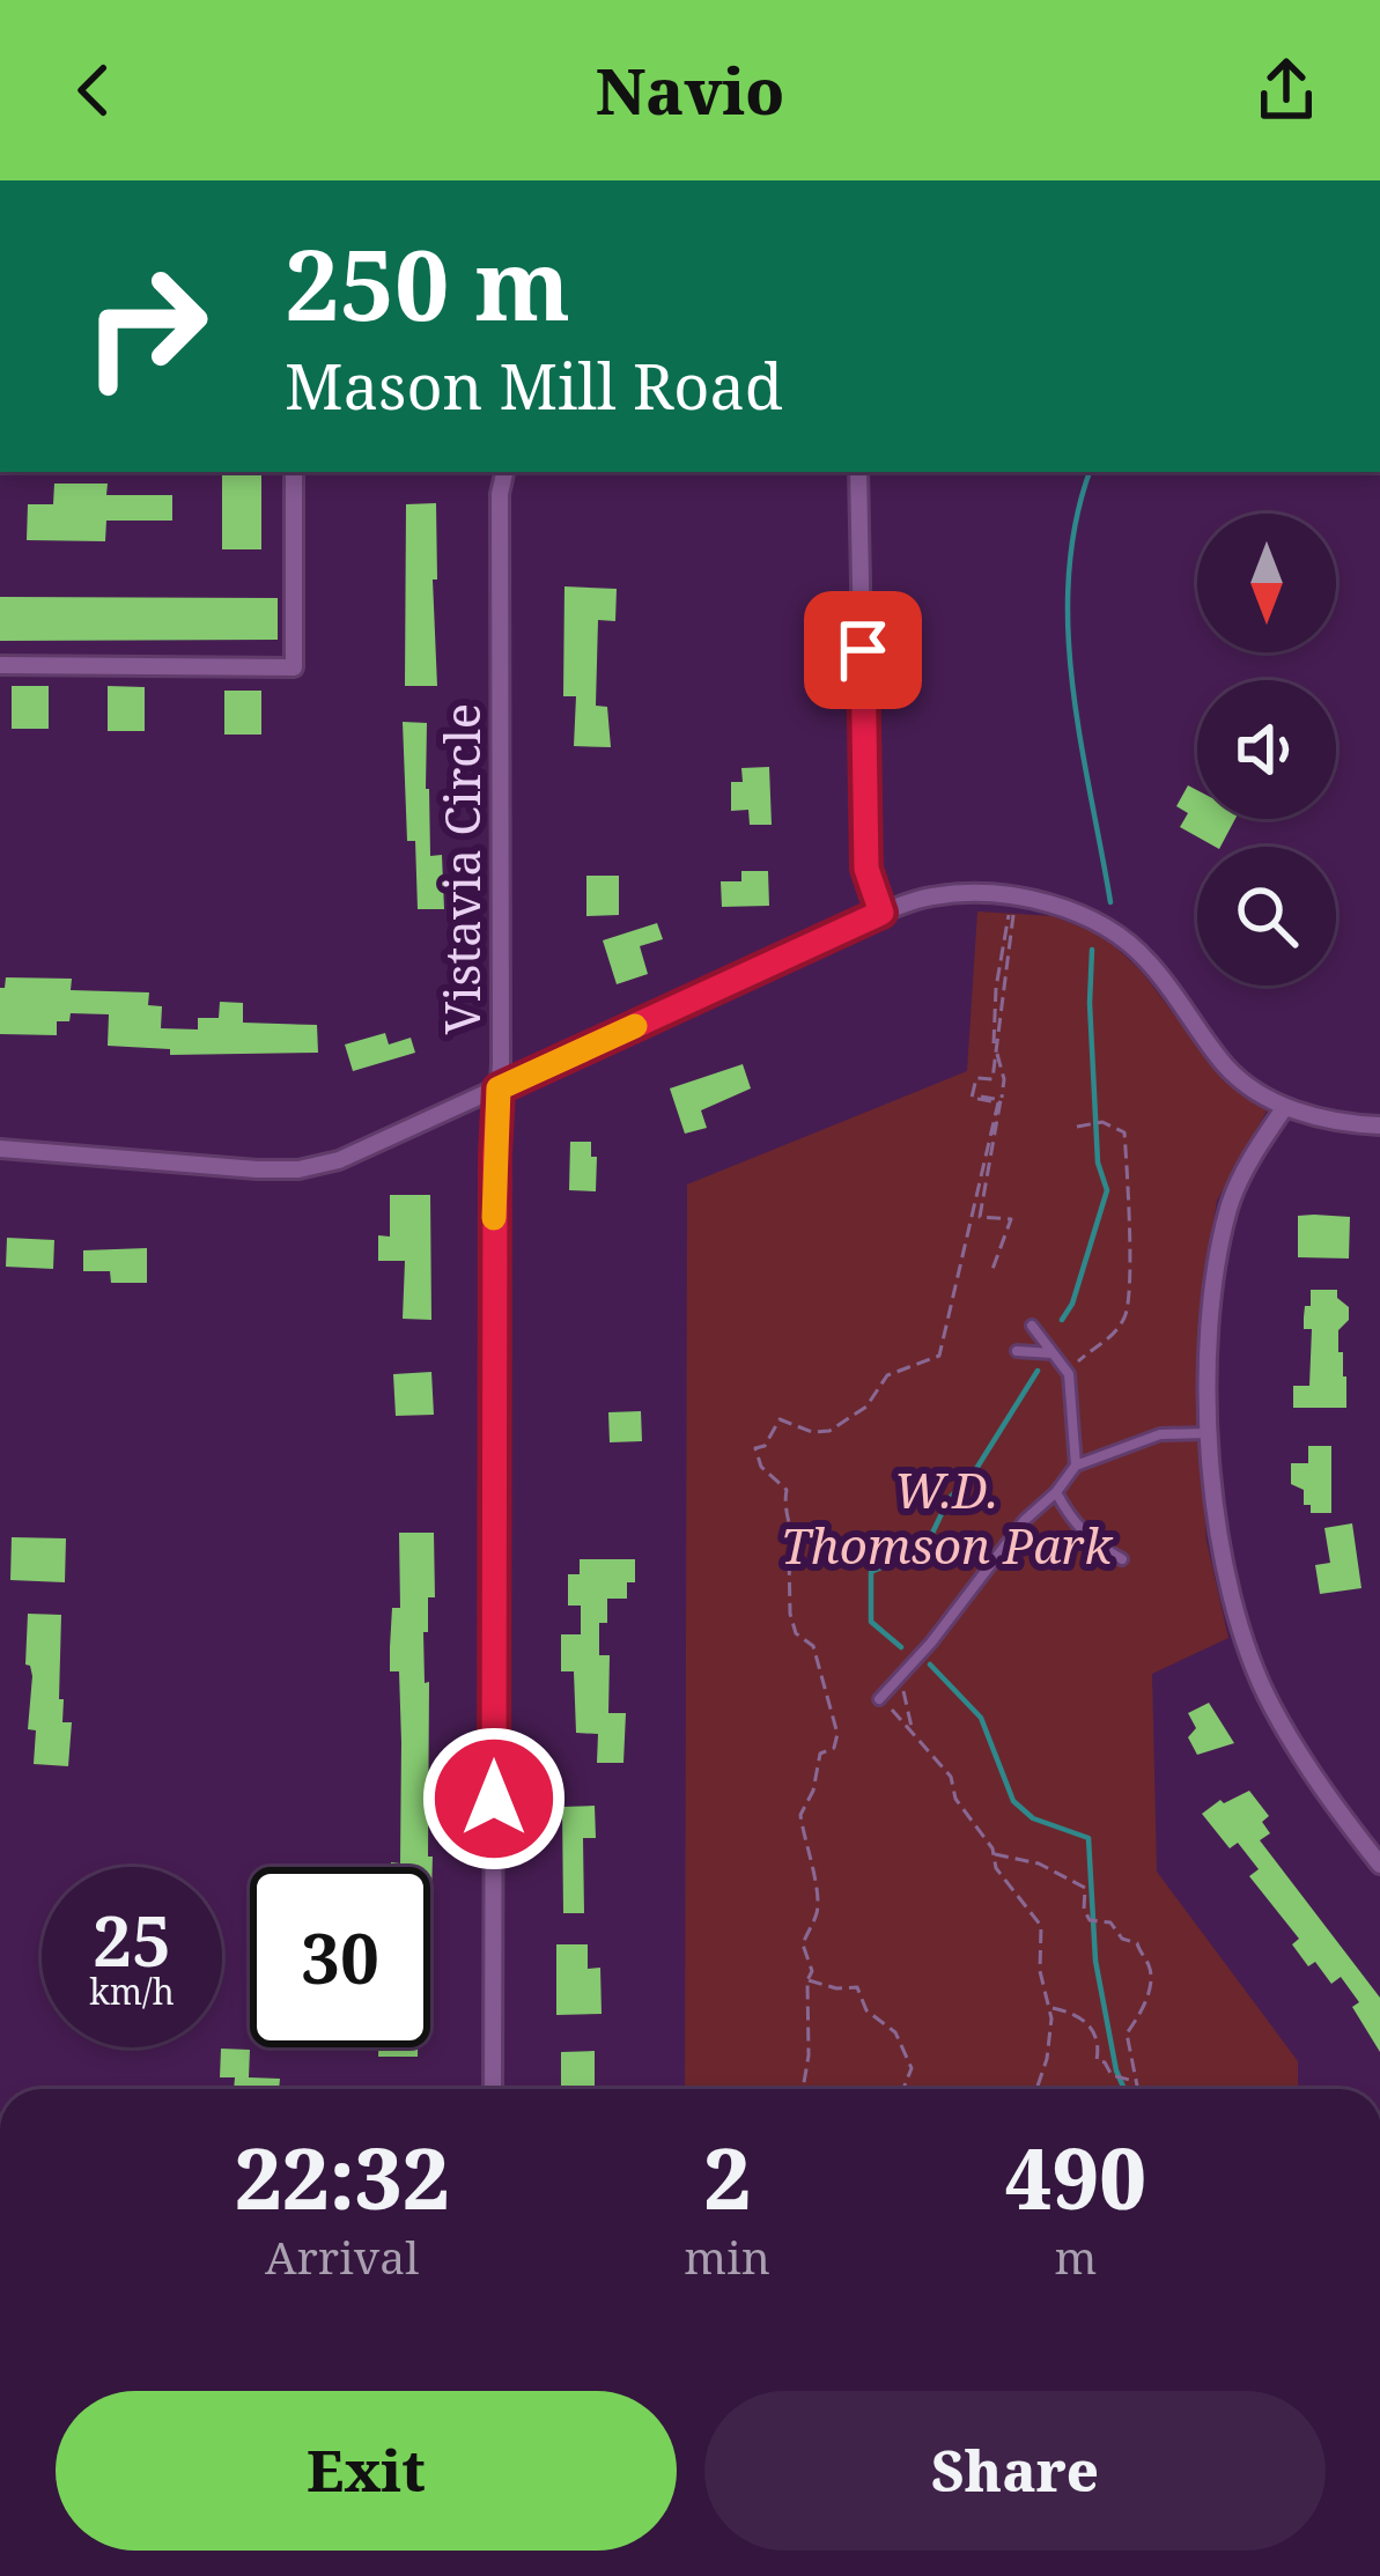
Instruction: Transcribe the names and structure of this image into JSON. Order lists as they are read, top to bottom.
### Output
{
  "streets": {
    "street": ["Vistavia Circle"]
  },
  "parks": ["W.D. Thomson Park"],
  "north": "bottom",
  "page": {
    "header": "Navio",
    "turn": ["250 m", "Mason Mill Road"],
    "speed": "25 km/h",
    "limit": "30",
    "eta": [
      "22:32",
      "Arrival",
      "2",
      "min",
      "490",
      "m"
    ],
    "buttons": ["Exit", "Share"]
  }
}
